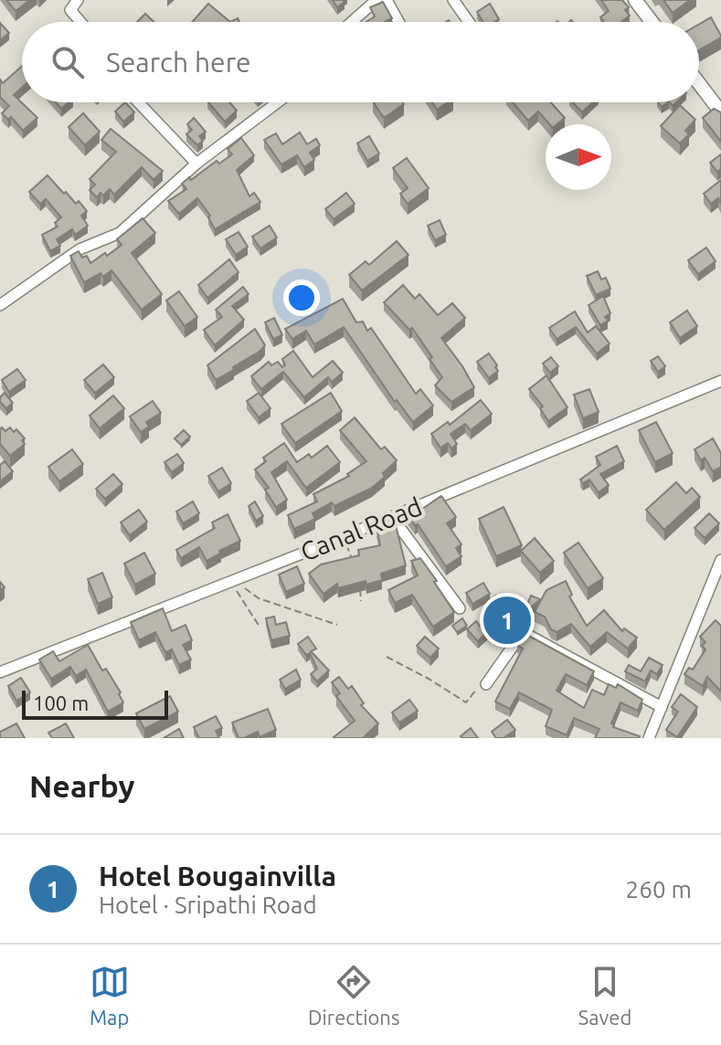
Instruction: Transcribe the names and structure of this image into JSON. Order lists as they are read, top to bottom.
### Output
{
  "streets": {
    "street": ["Canal Road"]
  },
  "scale_bar": "100 m",
  "north": "right",
  "page": {
    "search": "Search here",
    "pins": "1",
    "scale": "100 m",
    "heading": "Nearby",
    "list": [
      {
        "mark": "1",
        "name": "Hotel Bougainvilla",
        "note": "Hotel · Sripathi Road",
        "value": "260 m"
      }
    ],
    "nav": ["Map", "Directions", "Saved"]
  }
}
